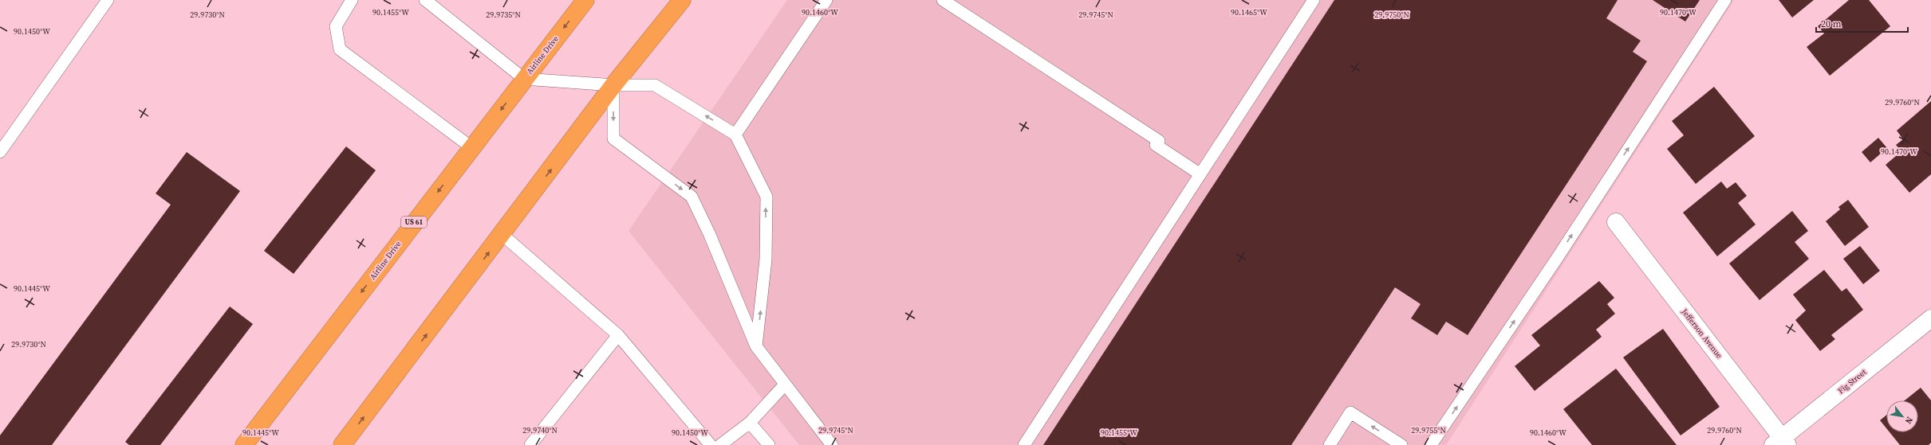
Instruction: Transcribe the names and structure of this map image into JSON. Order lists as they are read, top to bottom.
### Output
{
  "streets": {
    "highway": ["Airline Drive", "US 61"],
    "street": ["Jefferson Avenue", "Fig Street"]
  },
  "crossings": [
    ["Jefferson Avenue", "Fig Street"]
  ],
  "scale_bar": "20 m",
  "north": "bottom right",
  "coordinates": [
    "90.1455°W",
    "90.1460°W",
    "90.1465°W",
    "90.1470°W",
    "29.9730°N",
    "29.9735°N",
    "29.9745°N",
    "29.9750°N",
    "90.1450°W",
    "29.9760°N",
    "90.1445°W",
    "29.9740°N",
    "29.9755°N"
  ]
}
